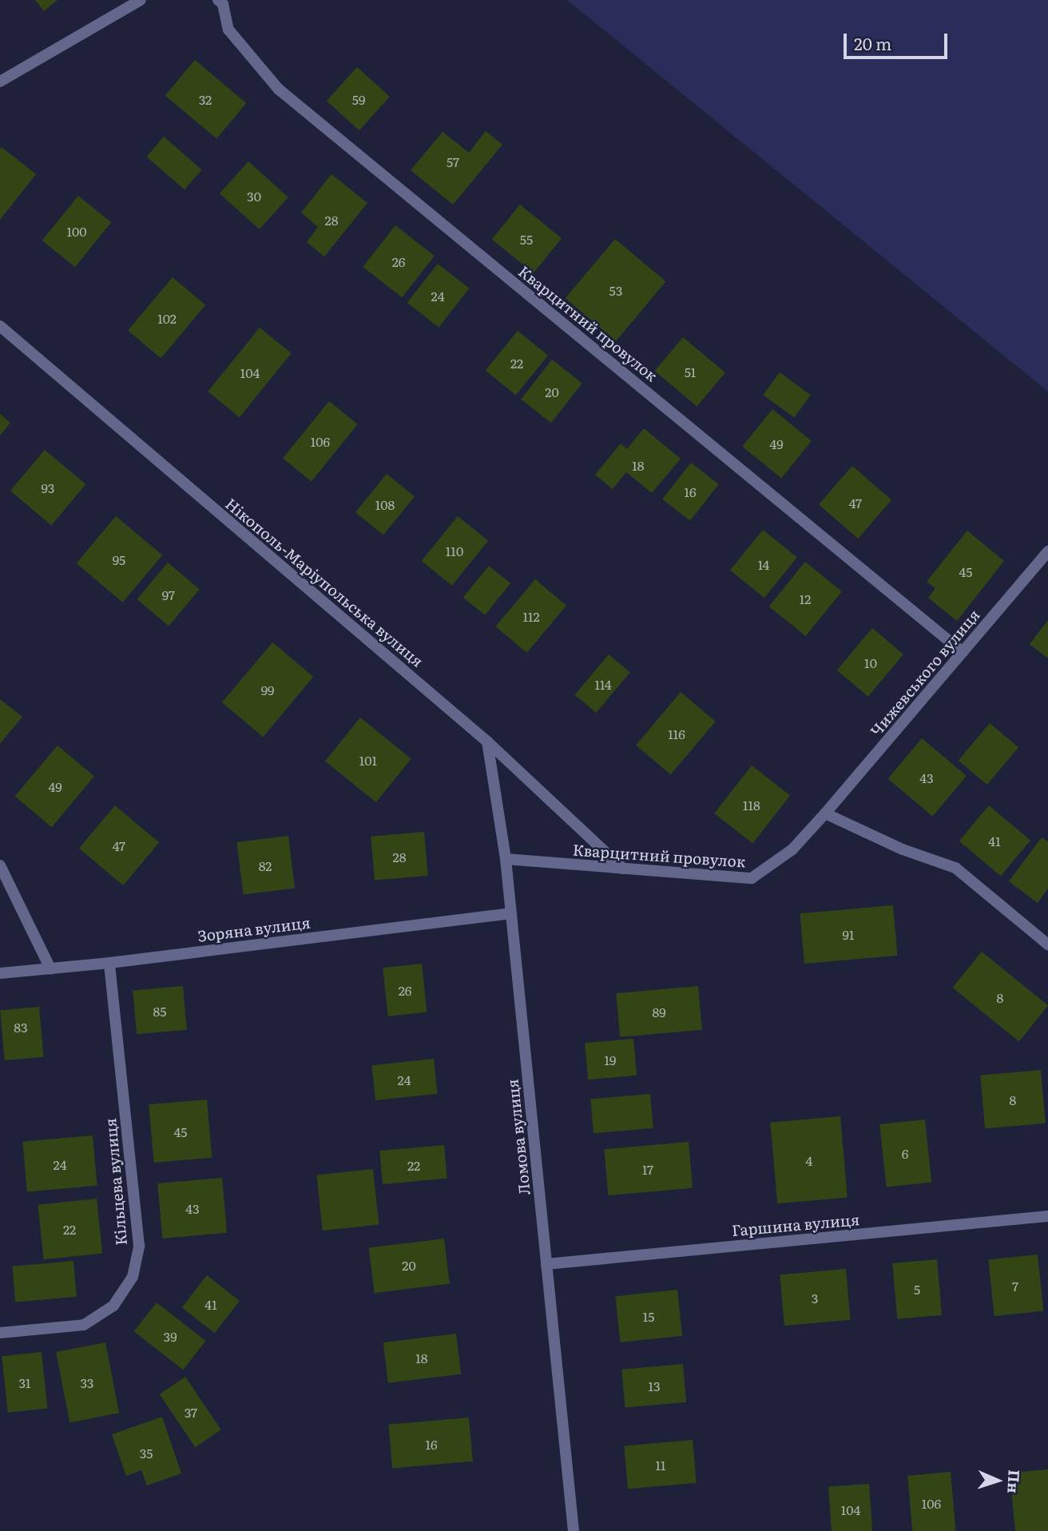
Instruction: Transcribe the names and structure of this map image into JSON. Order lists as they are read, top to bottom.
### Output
{
  "streets": {
    "street": [
      "Кварцитний провулок",
      "Нікополь-Маріупольська вулиця",
      "Чижевського вулиця",
      "Зоряна вулиця",
      "Ломова вулиця",
      "Кільцева вулиця",
      "Гаршина вулиця"
    ]
  },
  "crossings": [
    ["Кварцитний провулок", "Нікополь-Маріупольська вулиця"],
    ["Кварцитний провулок", "Чижевського вулиця"],
    ["Кварцитний провулок", "Ломова вулиця"],
    ["Нікополь-Маріупольська вулиця", "Ломова вулиця"],
    ["Зоряна вулиця", "Ломова вулиця"],
    ["Зоряна вулиця", "Кільцева вулиця"],
    ["Ломова вулиця", "Гаршина вулиця"]
  ],
  "house_numbers": [
    "32",
    "59",
    "57",
    "30",
    "28",
    "100",
    "55",
    "26",
    "53",
    "24",
    "102",
    "22",
    "51",
    "104",
    "20",
    "106",
    "49",
    "18",
    "93",
    "16",
    "47",
    "108",
    "110",
    "95",
    "14",
    "45",
    "97",
    "12",
    "112",
    "10",
    "114",
    "99",
    "116",
    "101",
    "43",
    "49",
    "118",
    "41",
    "47",
    "28",
    "82",
    "91",
    "26",
    "8",
    "85",
    "89",
    "83",
    "19",
    "24",
    "8",
    "45",
    "6",
    "4",
    "24",
    "22",
    "17",
    "43",
    "22",
    "20",
    "7",
    "5",
    "3",
    "41",
    "15",
    "39",
    "18",
    "31",
    "33",
    "13",
    "37",
    "16",
    "35",
    "11",
    "106",
    "104"
  ],
  "scale_bar": "20 m",
  "north": "right"
}
